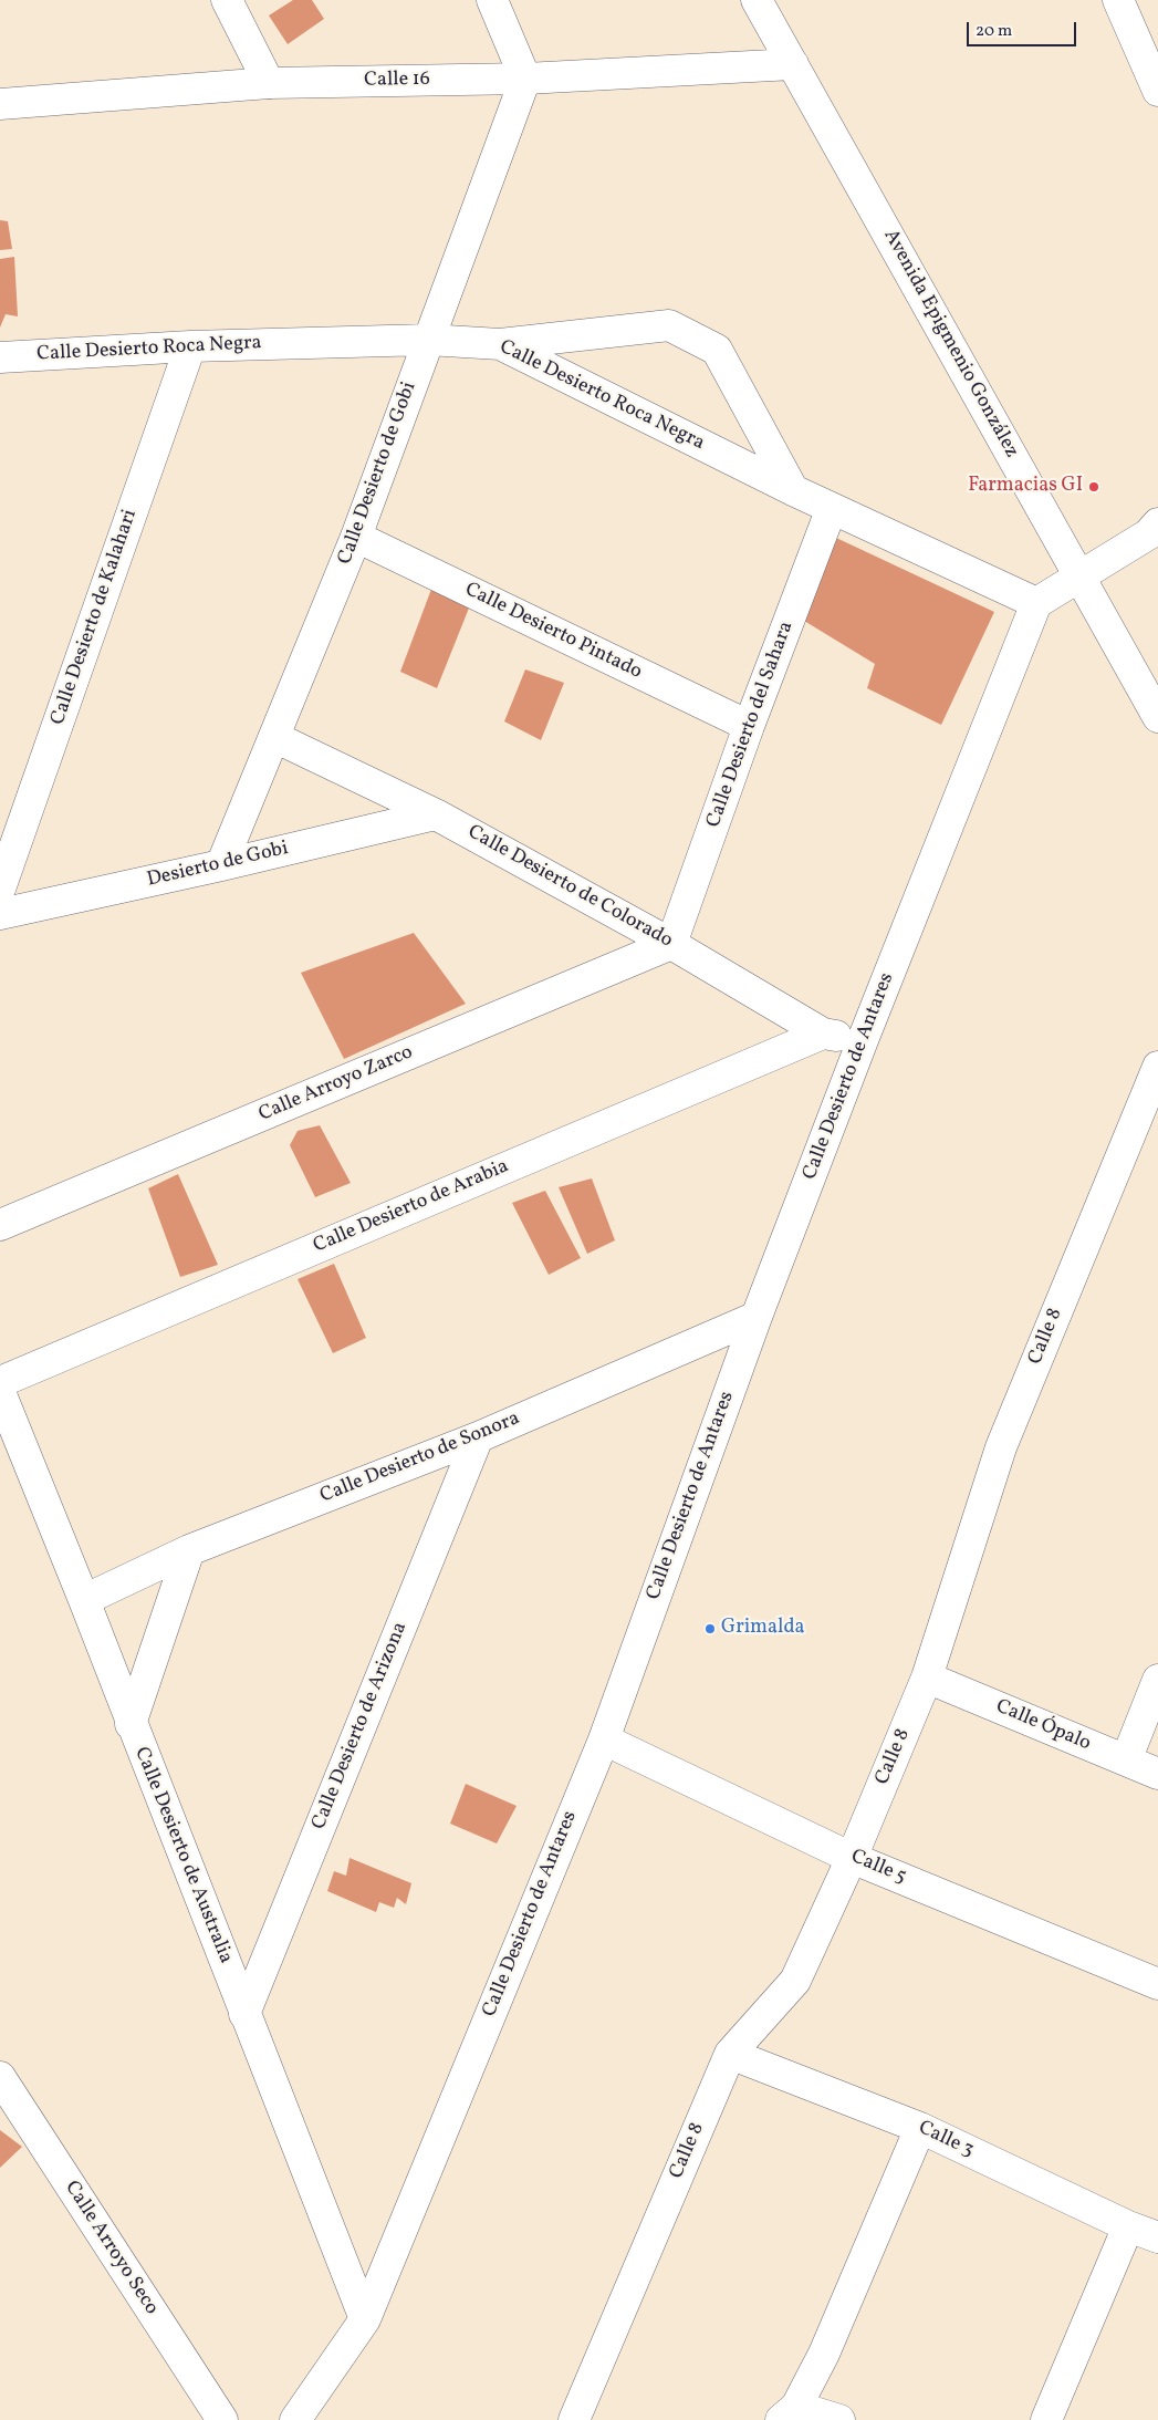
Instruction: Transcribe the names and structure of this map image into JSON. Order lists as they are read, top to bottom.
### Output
{
  "streets": {
    "street": [
      "Calle 16",
      "Avenida Epigmenio González",
      "Calle Desierto Roca Negra",
      "Calle Desierto de Gobi",
      "Calle Desierto de Kalahari",
      "Calle Desierto Pintado",
      "Calle Desierto del Sahara",
      "Desierto de Gobi",
      "Calle Desierto de Colorado",
      "Calle Desierto de Antares",
      "Calle Arroyo Zarco",
      "Calle Desierto de Arabia",
      "Calle 8",
      "Calle Desierto de Sonora",
      "Calle Desierto de Arizona",
      "Calle Ópalo",
      "Calle Desierto de Australia",
      "Calle 5",
      "Calle 3",
      "Calle Arroyo Seco"
    ]
  },
  "crossings": [
    ["Calle 16", "Avenida Epigmenio González"],
    ["Calle 16", "Calle Desierto de Gobi"],
    ["Calle Desierto Roca Negra", "Calle Desierto de Gobi"],
    ["Calle Desierto Roca Negra", "Calle Desierto de Kalahari"],
    ["Calle Desierto Roca Negra", "Calle Desierto del Sahara"],
    ["Calle Desierto Roca Negra", "Calle Desierto de Antares"],
    ["Calle Desierto de Gobi", "Calle Desierto Pintado"],
    ["Calle Desierto de Gobi", "Desierto de Gobi"],
    ["Calle Desierto de Gobi", "Calle Desierto de Colorado"],
    ["Calle Desierto Pintado", "Calle Desierto del Sahara"],
    ["Calle Desierto del Sahara", "Calle Desierto de Colorado"],
    ["Calle Desierto del Sahara", "Calle Arroyo Zarco"],
    ["Desierto de Gobi", "Calle Desierto de Colorado"],
    ["Calle Desierto de Colorado", "Calle Desierto de Antares"],
    ["Calle Desierto de Colorado", "Calle Arroyo Zarco"],
    ["Calle Desierto de Colorado", "Calle Desierto de Arabia"],
    ["Calle Desierto de Antares", "Calle Desierto de Sonora"],
    ["Calle Desierto de Antares", "Calle Desierto de Australia"],
    ["Calle Desierto de Antares", "Calle 5"],
    ["Calle 8", "Calle Ópalo"],
    ["Calle 8", "Calle 5"],
    ["Calle 8", "Calle 3"],
    ["Calle Desierto de Sonora", "Calle Desierto de Arizona"],
    ["Calle Desierto de Sonora", "Calle Desierto de Australia"],
    ["Calle Desierto de Arizona", "Calle Desierto de Australia"]
  ],
  "places": ["Farmacias GI", "Grimalda"],
  "scale_bar": "20 m"
}
